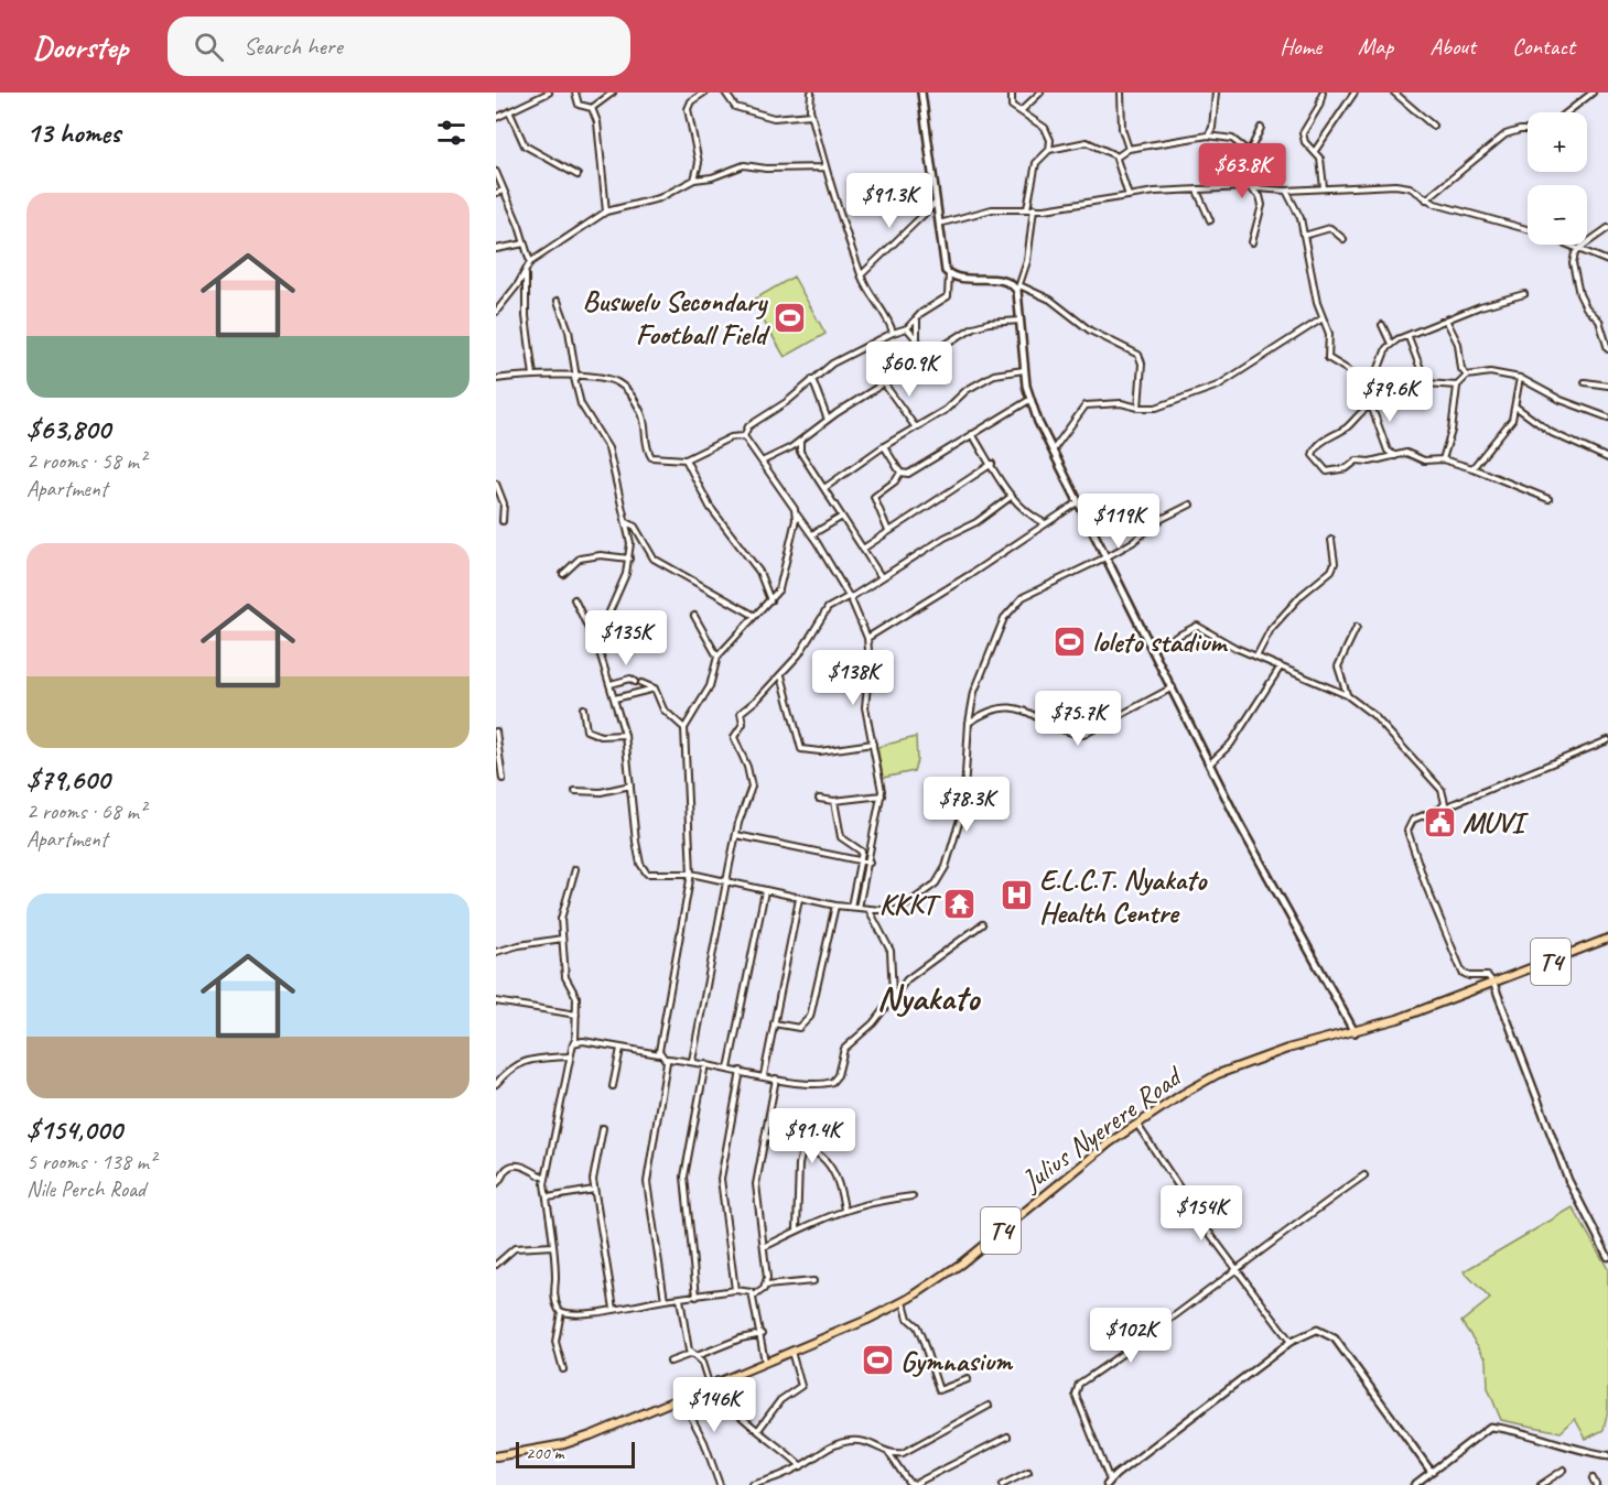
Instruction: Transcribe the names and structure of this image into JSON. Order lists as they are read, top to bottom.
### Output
{
  "streets": {
    "highway": ["T4", "Julius Nyerere Road"]
  },
  "districts": ["Nyakato"],
  "places": {
    "sports": ["Buswelu Secondary Football Field", "loleto stadium", "Gymnasium"],
    "public building": ["MUVI"],
    "hospital": ["E.L.C.T. Nyakato Health Centre"],
    "temple": ["KKKT"]
  },
  "scale_bar": "200 m",
  "page": {
    "header": "Doorstep",
    "search": "Search here",
    "nav": [
      "Home",
      "Map",
      "About",
      "Contact"
    ],
    "heading": "13 homes",
    "map_buttons": ["+", "−"],
    "price": [
      "$63.8K",
      "$91.3K",
      "$60.9K",
      "$79.6K",
      "$119K",
      "$135K",
      "$138K",
      "$75.7K",
      "$78.3K",
      "$91.4K",
      "$154K",
      "$102K",
      "$146K"
    ],
    "list": [
      {
        "name": "$63,800",
        "note": "2 rooms · 58 m² · Apartment"
      },
      {
        "name": "$79,600",
        "note": "2 rooms · 68 m² · Apartment"
      },
      {
        "name": "$154,000",
        "note": "5 rooms · 138 m² · Nile Perch Road"
      }
    ],
    "scale": "200 m"
  }
}
